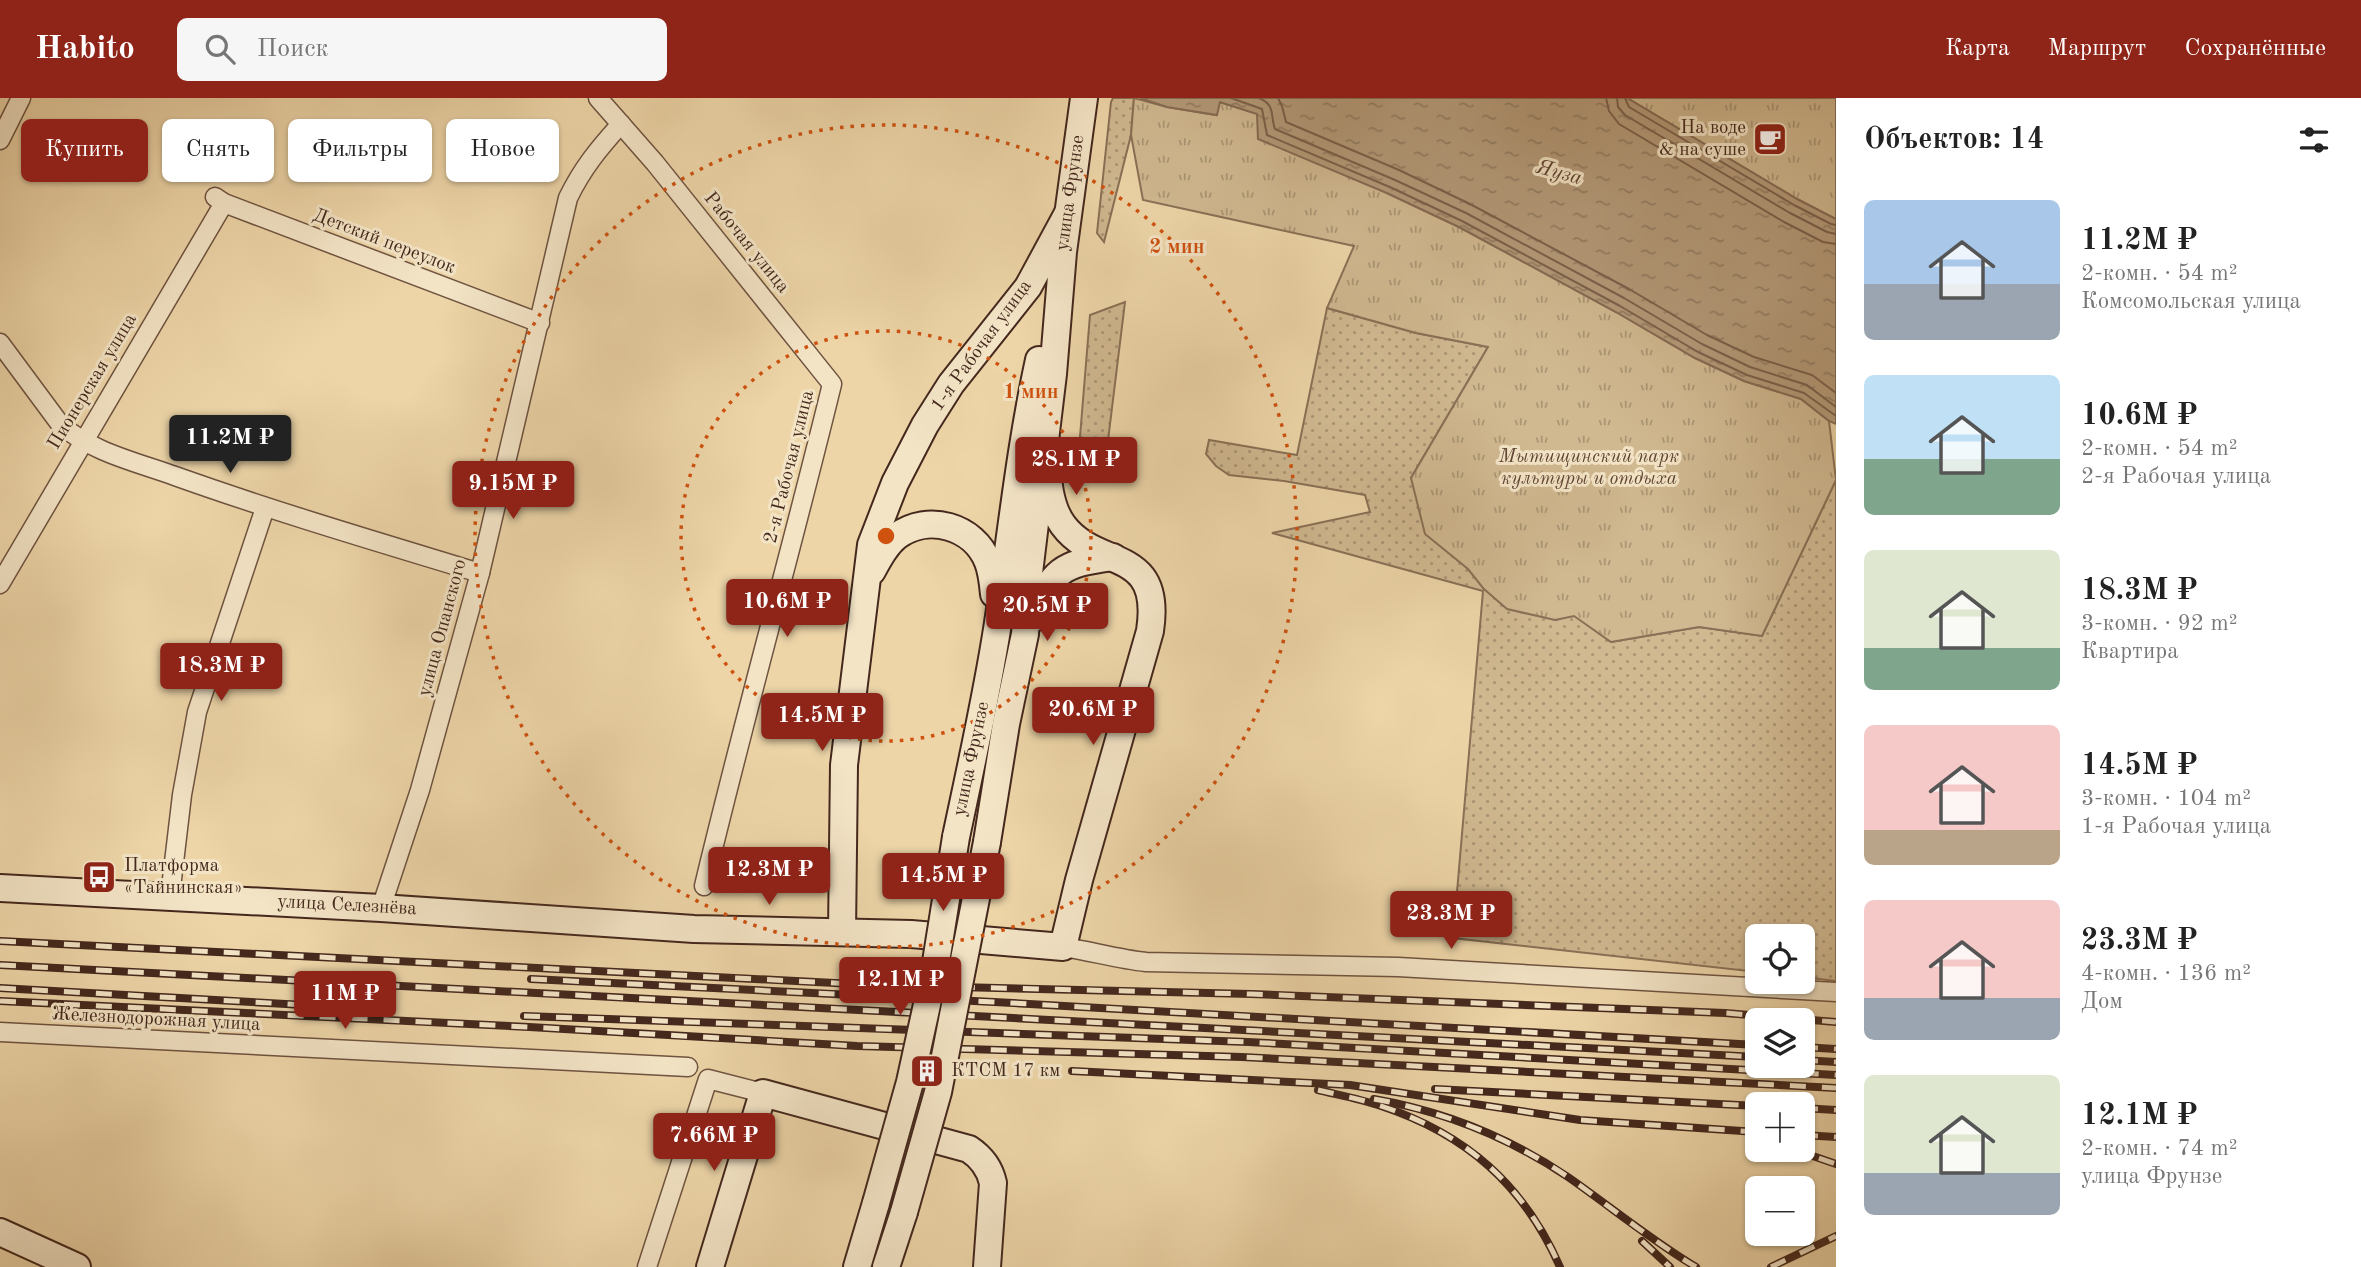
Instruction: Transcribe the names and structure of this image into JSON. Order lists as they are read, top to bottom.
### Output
{
  "streets": {
    "main road": ["улица Фрунзе", "1-я Рабочая улица", "улица Селезнёва"],
    "street": [
      "Детский переулок",
      "Рабочая улица",
      "Пионерская улица",
      "2-я Рабочая улица",
      "улица Опанского",
      "Железнодорожная улица"
    ]
  },
  "crossings": [
    ["улица Фрунзе", "1-я Рабочая улица"],
    ["Детский переулок", "Пионерская улица"],
    ["Детский переулок", "улица Опанского"],
    ["Рабочая улица", "2-я Рабочая улица"],
    ["Рабочая улица", "улица Опанского"],
    ["1-я Рабочая улица", "улица Селезнёва"],
    ["улица Опанского", "улица Селезнёва"]
  ],
  "water": ["Яуза"],
  "parks": ["Мытищинский парк культуры и отдыха"],
  "places": {
    "cafe": ["На воде & на суше"],
    "bus stop": ["Платформа «Тайнинская»"],
    "building": ["КТСМ 17 км"]
  },
  "page": {
    "header": "Habito",
    "search": "Поиск",
    "nav": ["Карта", "Маршрут", "Сохранённые"],
    "heading": "Объектов: 14",
    "chip": [
      "Купить",
      "Снять",
      "Фильтры",
      "Новое"
    ],
    "list": [
      {
        "name": "11.2M ₽",
        "note": "2-комн. · 54 m² · Комсомольская улица"
      },
      {
        "name": "10.6M ₽",
        "note": "2-комн. · 54 m² · 2-я Рабочая улица"
      },
      {
        "name": "18.3M ₽",
        "note": "3-комн. · 92 m² · Квартира"
      },
      {
        "name": "14.5M ₽",
        "note": "3-комн. · 104 m² · 1-я Рабочая улица"
      },
      {
        "name": "23.3M ₽",
        "note": "4-комн. · 136 m² · Дом"
      },
      {
        "name": "12.1M ₽",
        "note": "2-комн. · 74 m² · улица Фрунзе"
      }
    ],
    "price": [
      "11.2M ₽",
      "28.1M ₽",
      "9.15M ₽",
      "10.6M ₽",
      "20.5M ₽",
      "18.3M ₽",
      "20.6M ₽",
      "14.5M ₽",
      "12.3M ₽",
      "14.5M ₽",
      "23.3M ₽",
      "12.1M ₽",
      "11M ₽",
      "7.66M ₽"
    ],
    "map_buttons": ["+", "−"]
  },
  "rings": ["2 мин", "1 мин"]
}
